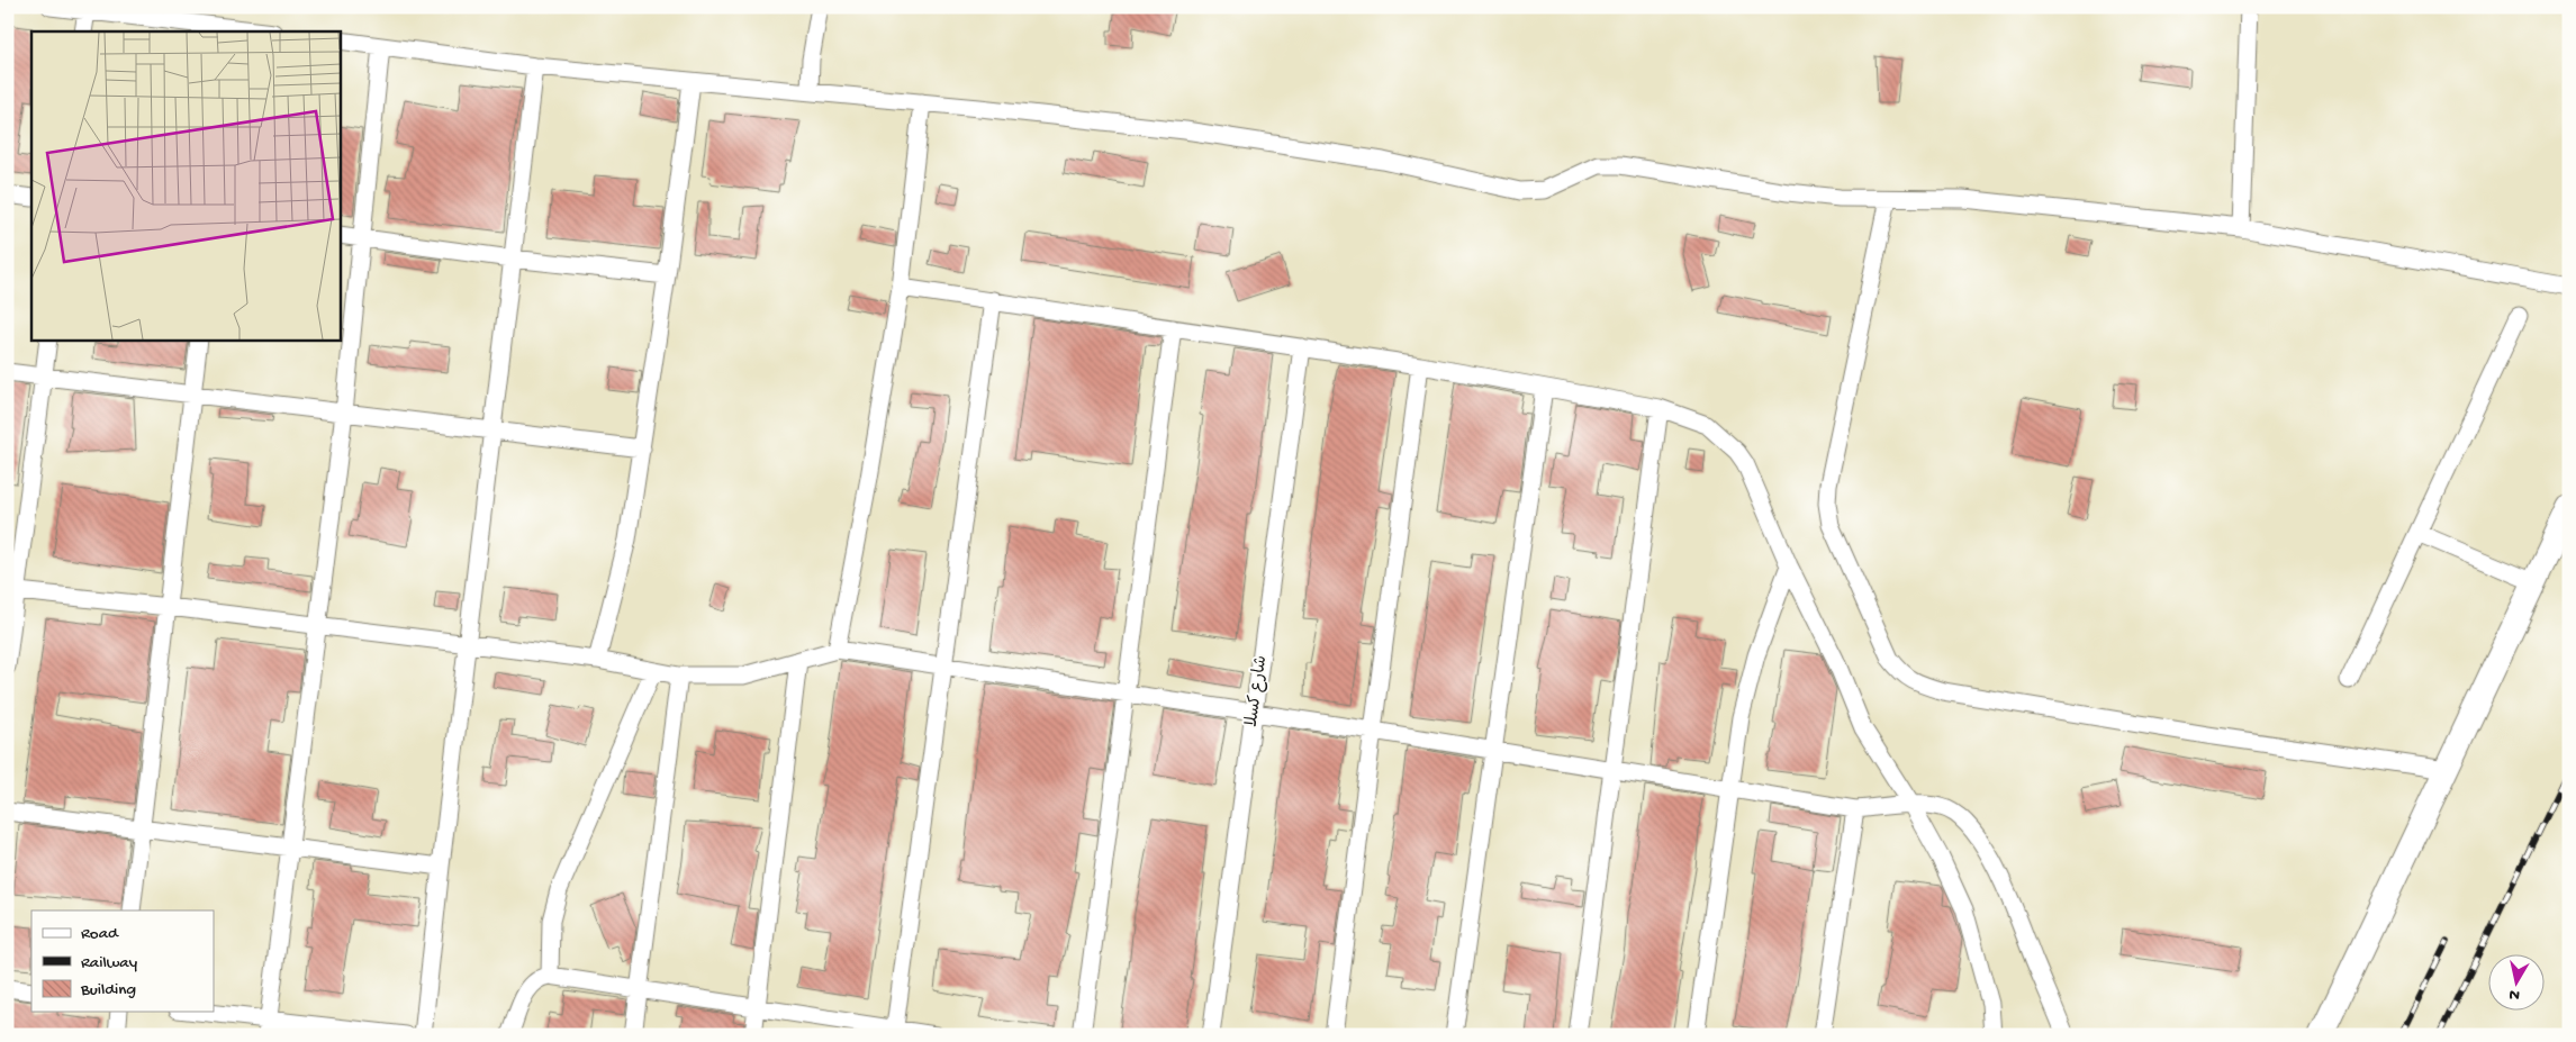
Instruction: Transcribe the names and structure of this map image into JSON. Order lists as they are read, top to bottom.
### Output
{
  "streets": {
    "street": ["شارع كسلا"]
  },
  "legend": ["Road", "Railway", "Building"],
  "north": "bottom"
}
